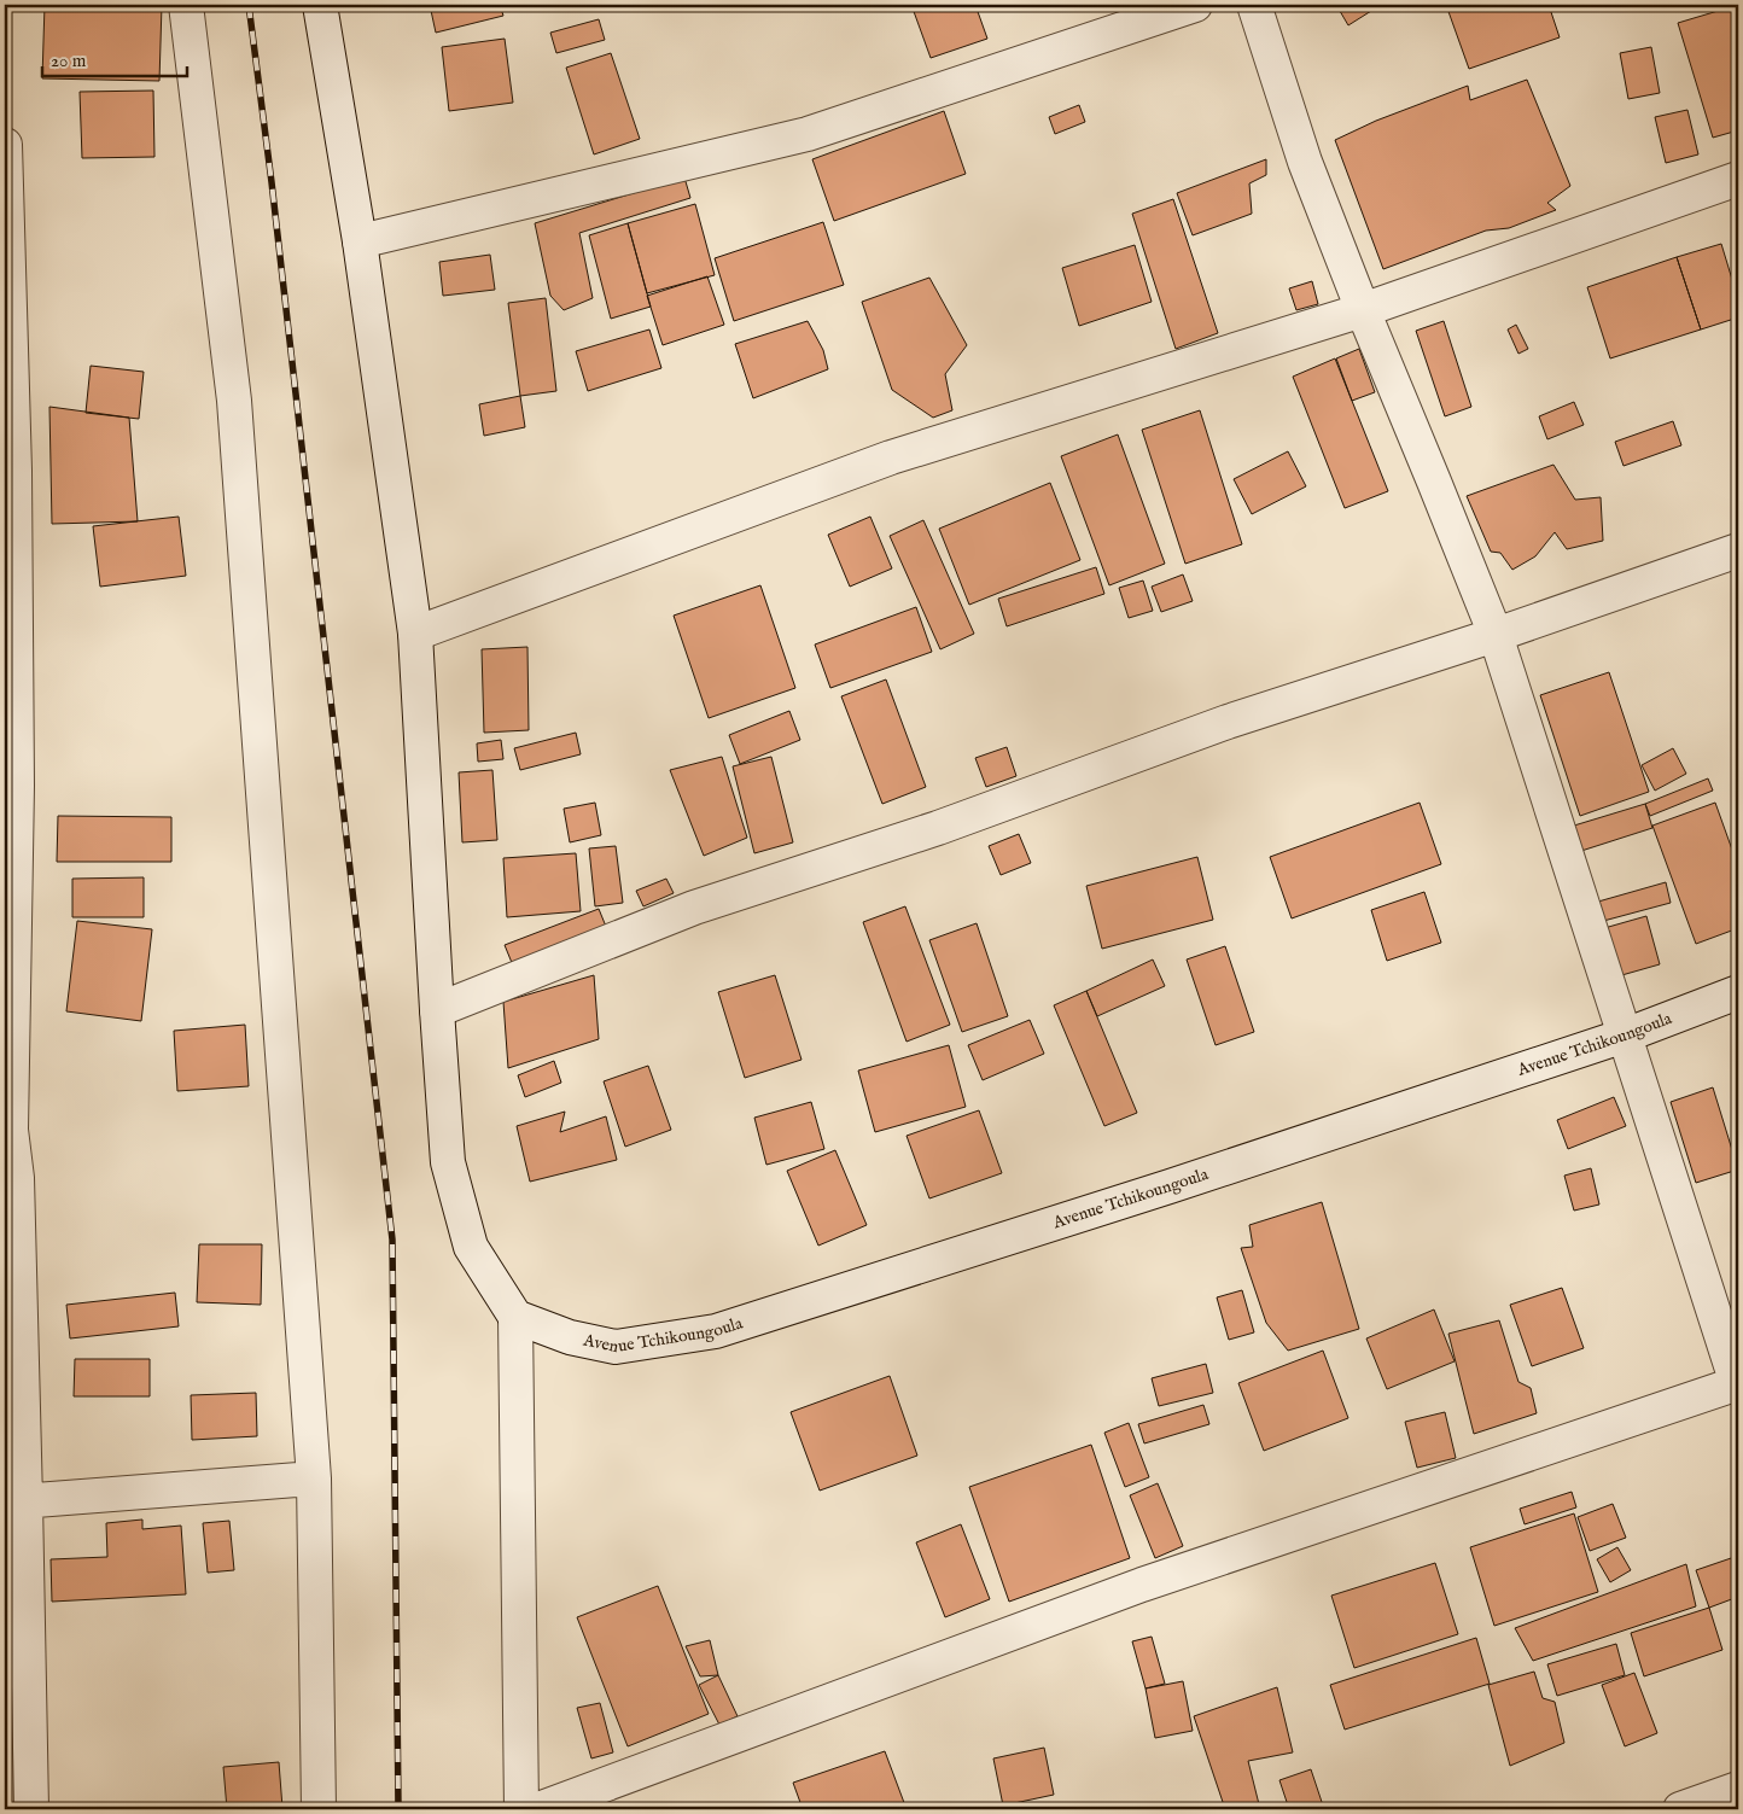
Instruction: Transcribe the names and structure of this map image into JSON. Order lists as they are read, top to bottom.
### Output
{
  "streets": {
    "street": ["Avenue Tchikoungoula"]
  },
  "scale_bar": "20 m"
}
